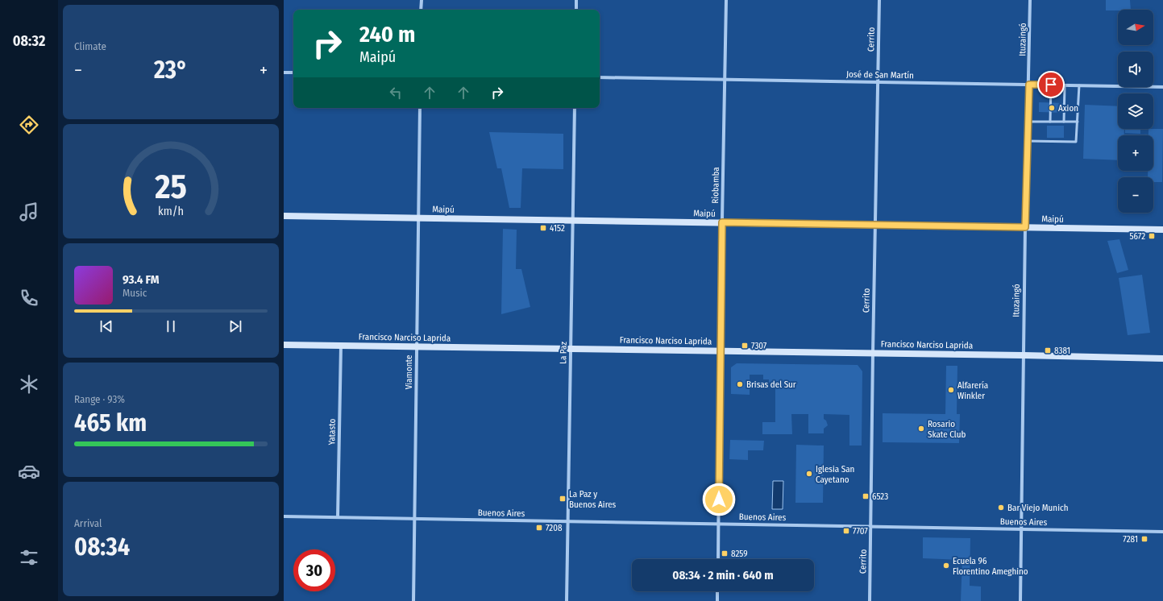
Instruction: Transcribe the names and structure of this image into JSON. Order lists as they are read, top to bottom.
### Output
{
  "streets": {
    "main road": ["Maipú", "Francisco Narciso Laprida"],
    "street": [
      "Cerrito",
      "Ituzaingó",
      "José de San Martín",
      "Riobamba",
      "La Paz",
      "Viamonte",
      "Yatasto",
      "Buenos Aires"
    ]
  },
  "crossings": [
    ["Cerrito", "José de San Martín"],
    ["Cerrito", "Maipú"],
    ["Cerrito", "Francisco Narciso Laprida"],
    ["Cerrito", "Buenos Aires"],
    ["Ituzaingó", "José de San Martín"],
    ["Ituzaingó", "Maipú"],
    ["Ituzaingó", "Francisco Narciso Laprida"],
    ["Ituzaingó", "Buenos Aires"],
    ["José de San Martín", "Riobamba"],
    ["Riobamba", "Maipú"],
    ["Riobamba", "Francisco Narciso Laprida"],
    ["Riobamba", "Buenos Aires"],
    ["Maipú", "La Paz"],
    ["Maipú", "Viamonte"],
    ["Francisco Narciso Laprida", "La Paz"],
    ["Francisco Narciso Laprida", "Viamonte"],
    ["Francisco Narciso Laprida", "Yatasto"],
    ["La Paz", "Buenos Aires"],
    ["Viamonte", "Buenos Aires"],
    ["Yatasto", "Buenos Aires"]
  ],
  "places": {
    "other": [
      "Axion",
      "Brisas del Sur",
      "Alfarería Winkler",
      "Rosario Skate Club",
      "Iglesia San Cayetano",
      "Bar Viejo Munich",
      "Ecuela 96 Florentino Ameghino"
    ],
    "transit": [
      "4152",
      "5672",
      "7307",
      "8381",
      "6523",
      "La Paz y Buenos Aires",
      "7208",
      "7707",
      "7281",
      "8259"
    ]
  },
  "north": "right",
  "page": {
    "tabs": "08:32",
    "tile": [
      "Climate",
      ["Range · 93%", "465 km"],
      ["Arrival", "08:34"]
    ],
    "map_buttons": ["+", "−"],
    "turn": ["240 m", "Maipú"],
    "heat": ["−", "23°", "+"],
    "song": ["93.4 FM", "Music"],
    "limit": "30",
    "trip": "08:34 · 2 min · 640 m",
    "gauge": ["25", "km/h"]
  }
}
